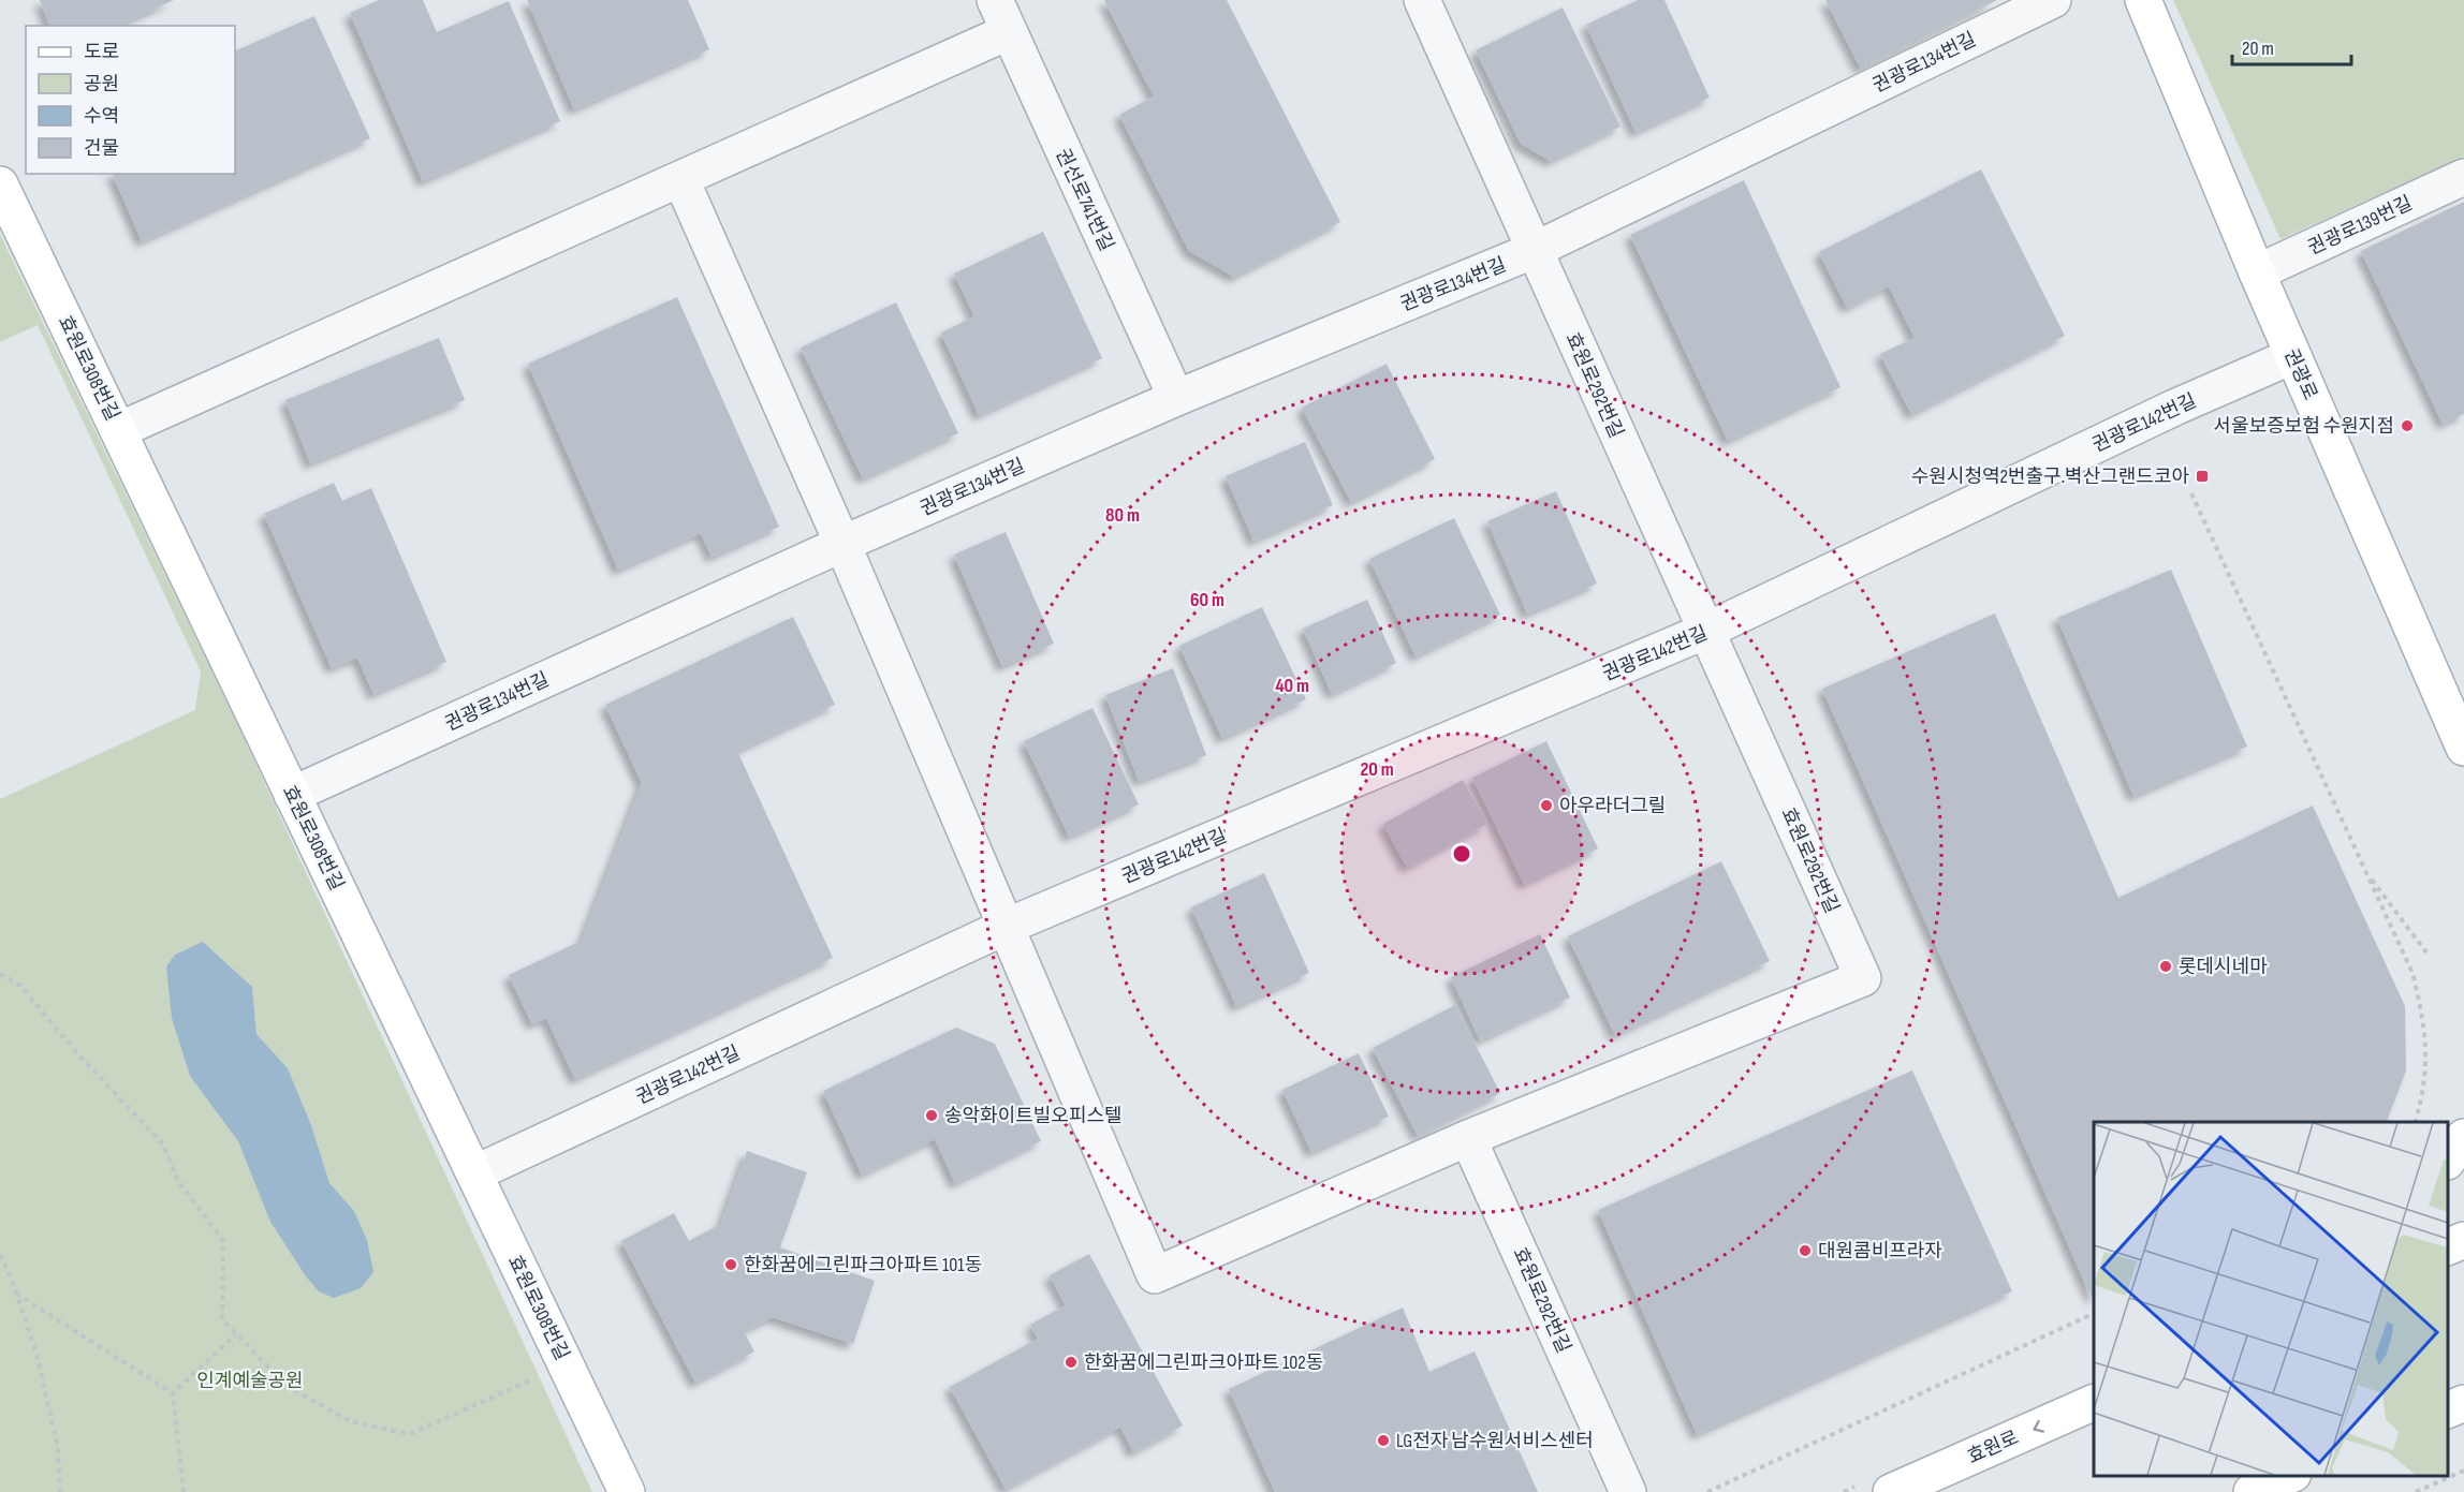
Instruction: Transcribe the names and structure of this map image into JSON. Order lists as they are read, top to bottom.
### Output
{
  "streets": {
    "street": [
      "권광로134번길",
      "권선로741번길",
      "권광로139번길",
      "효원로308번길",
      "권광로",
      "효원로292번길",
      "권광로142번길",
      "효원로"
    ]
  },
  "crossings": [
    ["권광로134번길", "권선로741번길"],
    ["권광로134번길", "효원로308번길"],
    ["권광로134번길", "효원로292번길"],
    ["권광로139번길", "권광로"],
    ["효원로308번길", "권광로142번길"],
    ["권광로", "권광로142번길"],
    ["효원로292번길", "권광로142번길"]
  ],
  "one_way": ["효원로"],
  "parks": ["인계예술공원"],
  "places": {
    "other": [
      "서울보증보험 수원지점",
      "아우라더그릴",
      "롯데시네마",
      "송악화이트빌오피스텔",
      "대원콤비프라자",
      "한화꿈에그린파크아파트 101동",
      "한화꿈에그린파크아파트 102동",
      "LG전자 남수원서비스센터"
    ],
    "transit": ["수원시청역2번출구.벽산그랜드코아"]
  },
  "legend": [
    "도로",
    "공원",
    "수역",
    "건물"
  ],
  "scale_bar": "20 m",
  "rings": [
    "80 m",
    "60 m",
    "40 m",
    "20 m"
  ]
}
